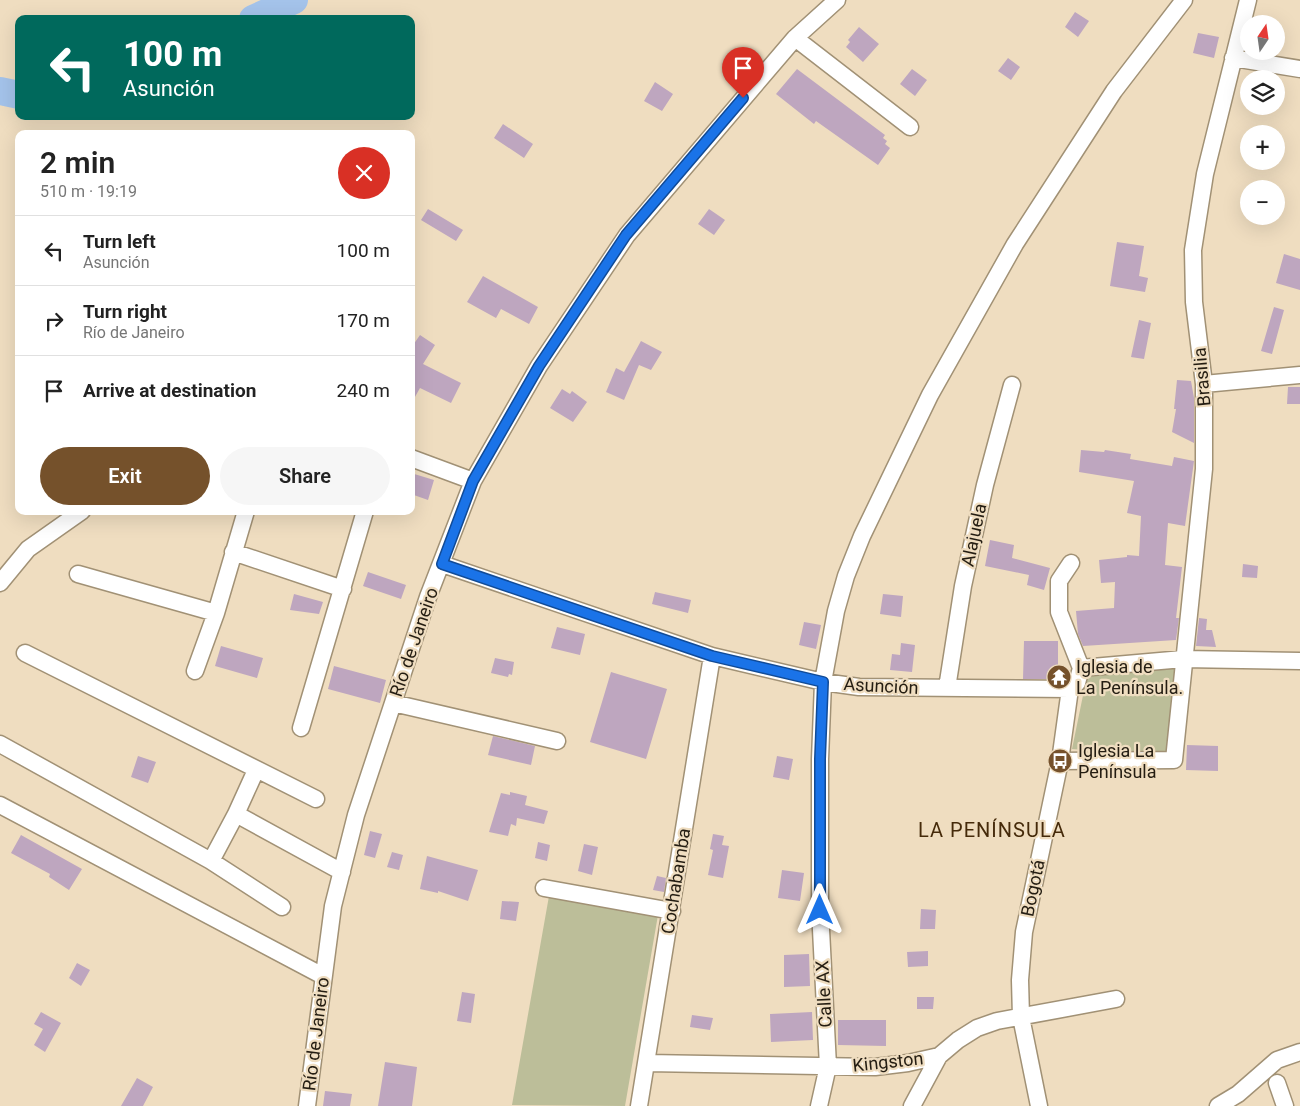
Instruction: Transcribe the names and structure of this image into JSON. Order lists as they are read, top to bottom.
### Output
{
  "streets": {
    "street": [
      "Brasilia",
      "Alajuela",
      "Río de Janeiro",
      "Asunción",
      "Cochabamba",
      "Bogotá",
      "Calle AX",
      "Kingston"
    ]
  },
  "crossings": [
    ["Brasilia", "Bogotá"],
    ["Alajuela", "Asunción"],
    ["Río de Janeiro", "Asunción"],
    ["Asunción", "Cochabamba"],
    ["Asunción", "Bogotá"],
    ["Asunción", "Calle AX"],
    ["Cochabamba", "Kingston"],
    ["Bogotá", "Kingston"],
    ["Calle AX", "Kingston"]
  ],
  "districts": ["LA PENÍNSULA"],
  "places": {
    "temple": ["Iglesia de La Península."],
    "bus stop": ["Iglesia La Península"]
  },
  "north": "top",
  "page": {
    "map_buttons": ["+", "−"],
    "turn": ["100 m", "Asunción"],
    "heading": ["2 min", "510 m · 19:19"],
    "list": [
      {
        "name": "Turn left",
        "note": "Asunción",
        "value": "100 m"
      },
      {
        "name": "Turn right",
        "note": "Río de Janeiro",
        "value": "170 m"
      },
      {
        "name": "Arrive at destination",
        "value": "240 m"
      }
    ],
    "buttons": ["Exit", "Share"]
  }
}
